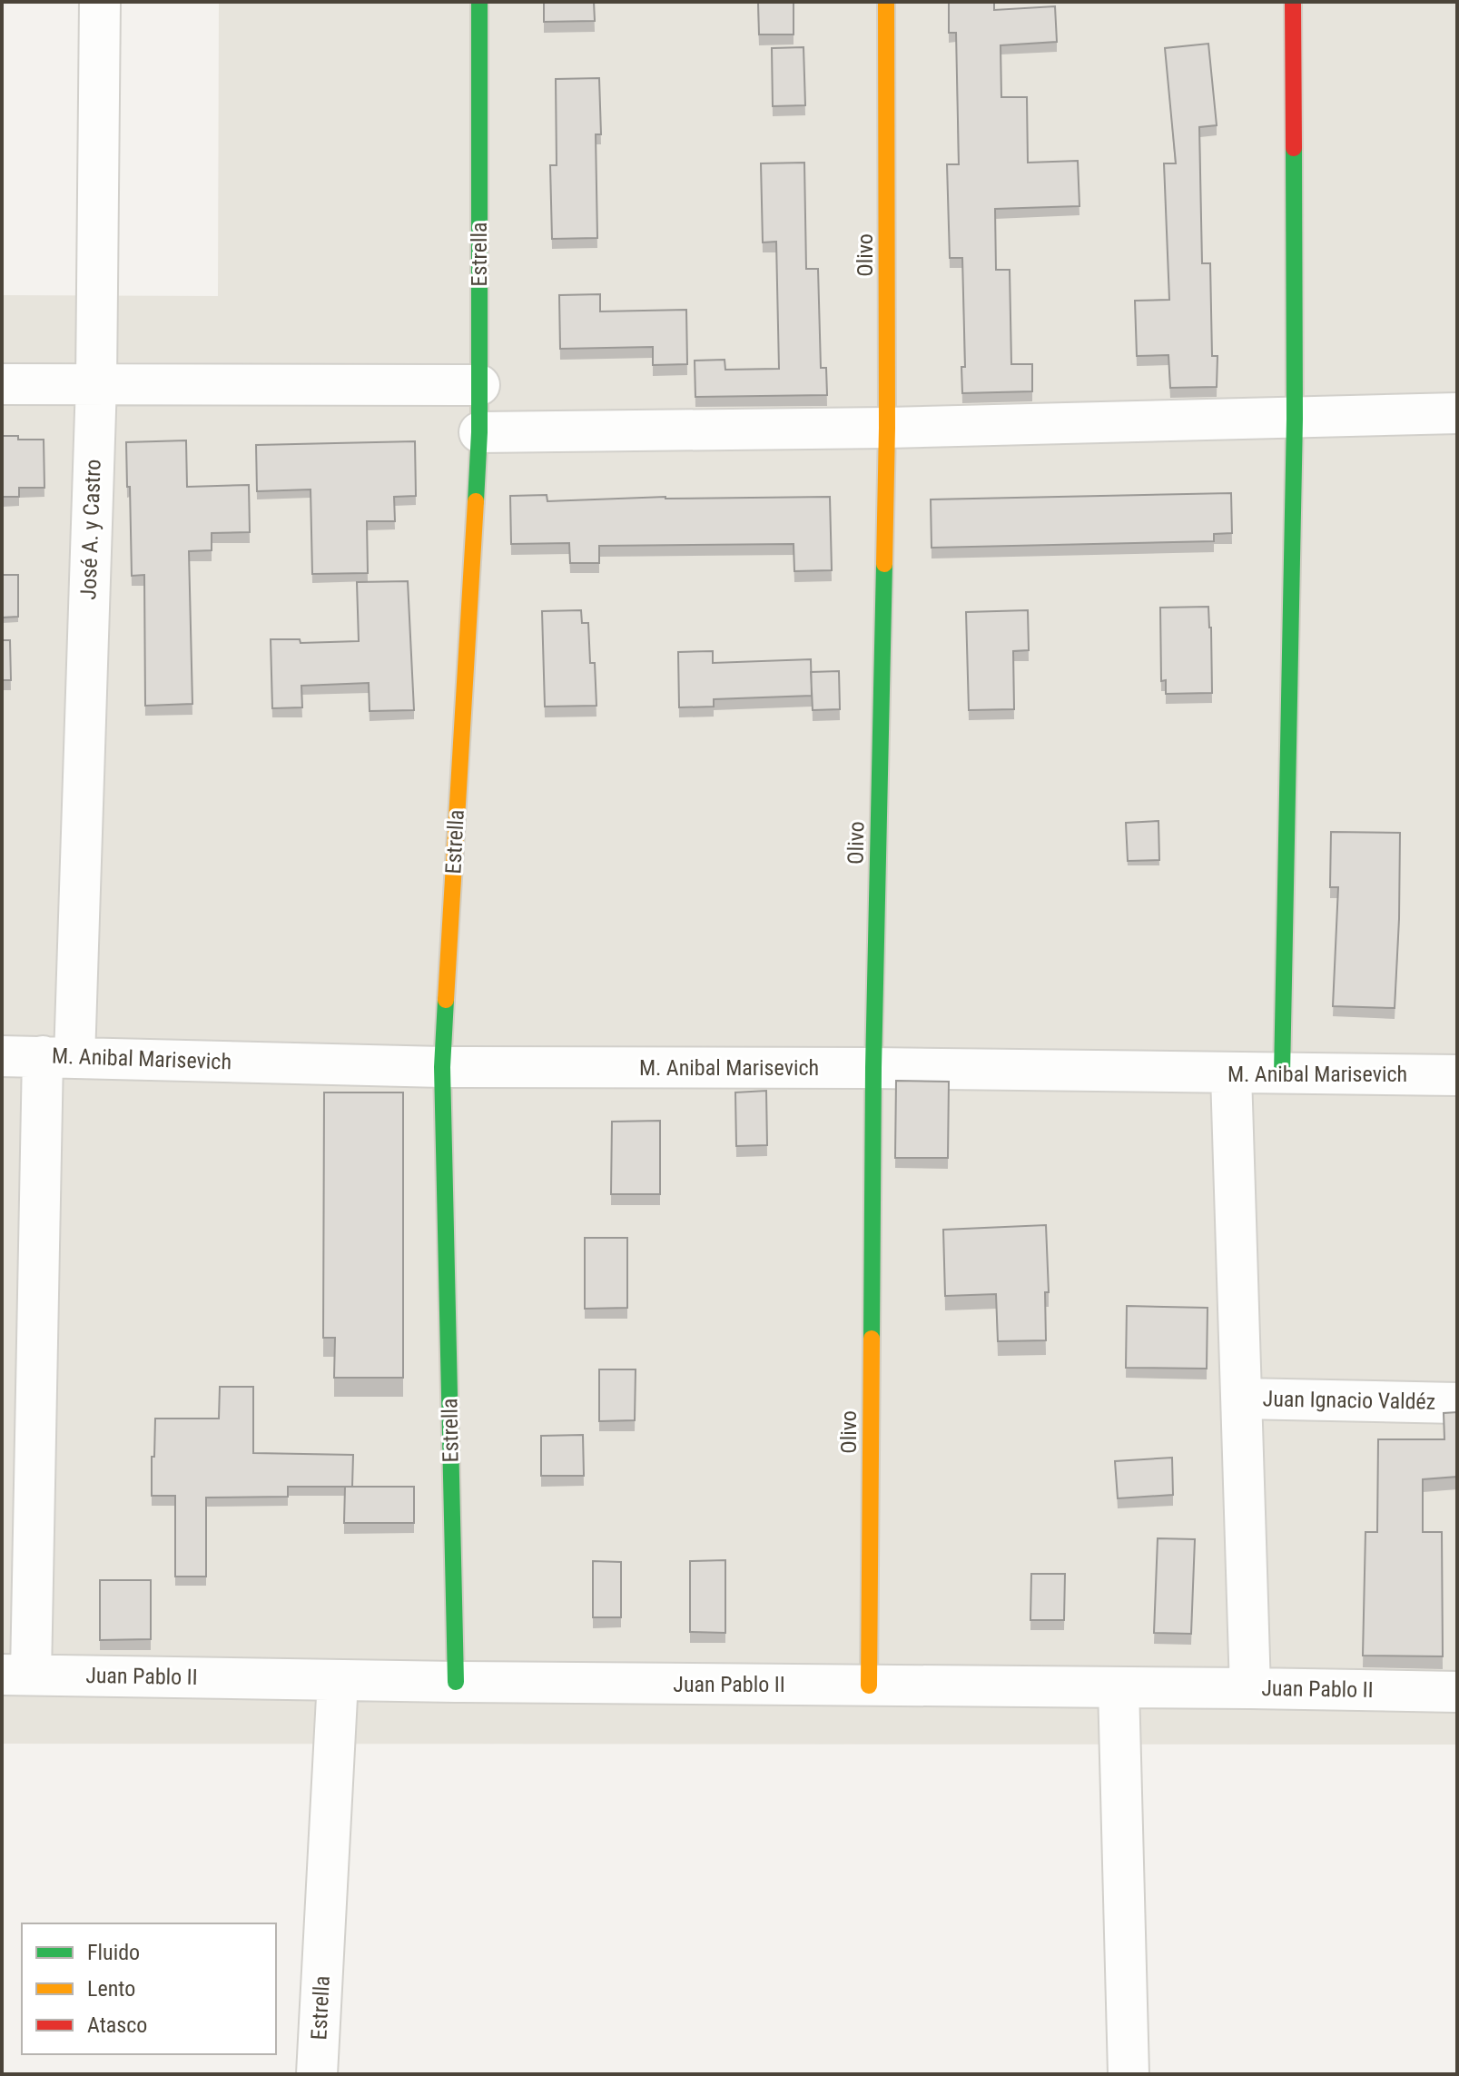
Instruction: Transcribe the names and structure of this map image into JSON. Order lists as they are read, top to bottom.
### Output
{
  "streets": {
    "street": [
      "Estrella",
      "Olivo",
      "José A. y Castro",
      "M. Anibal Marisevich",
      "Juan Ignacio Valdéz",
      "Juan Pablo II"
    ]
  },
  "crossings": [
    ["Estrella", "M. Anibal Marisevich"],
    ["Estrella", "Juan Pablo II"],
    ["Olivo", "M. Anibal Marisevich"],
    ["Olivo", "Juan Pablo II"],
    ["José A. y Castro", "M. Anibal Marisevich"],
    ["José A. y Castro", "Juan Pablo II"]
  ],
  "legend": ["Fluido", "Lento", "Atasco"]
}
